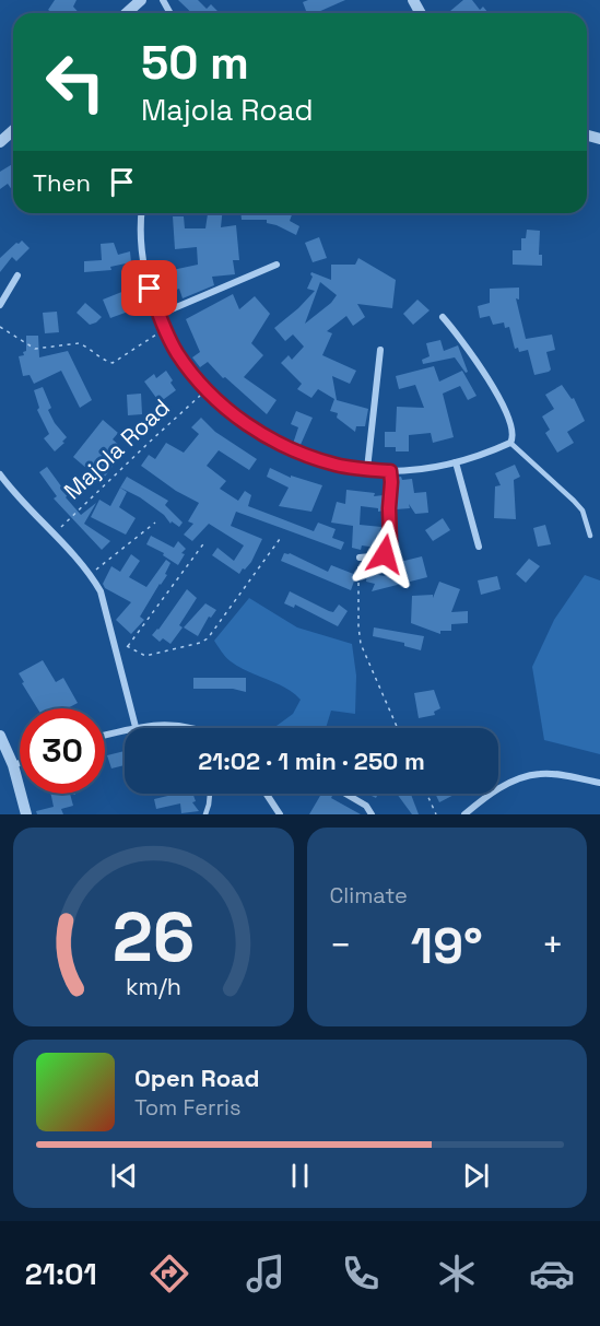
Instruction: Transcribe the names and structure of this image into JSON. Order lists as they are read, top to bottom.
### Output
{
  "streets": {
    "path": ["Majola Road"]
  },
  "page": {
    "turn": ["50 m", "Majola Road"],
    "then": "Then",
    "limit": "30",
    "trip": "21:02 · 1 min · 250 m",
    "tile": "Climate",
    "heat": ["−", "19°", "+"],
    "song": ["Open Road", "Tom Ferris"],
    "tabs": "21:01",
    "gauge": ["26", "km/h"]
  }
}
